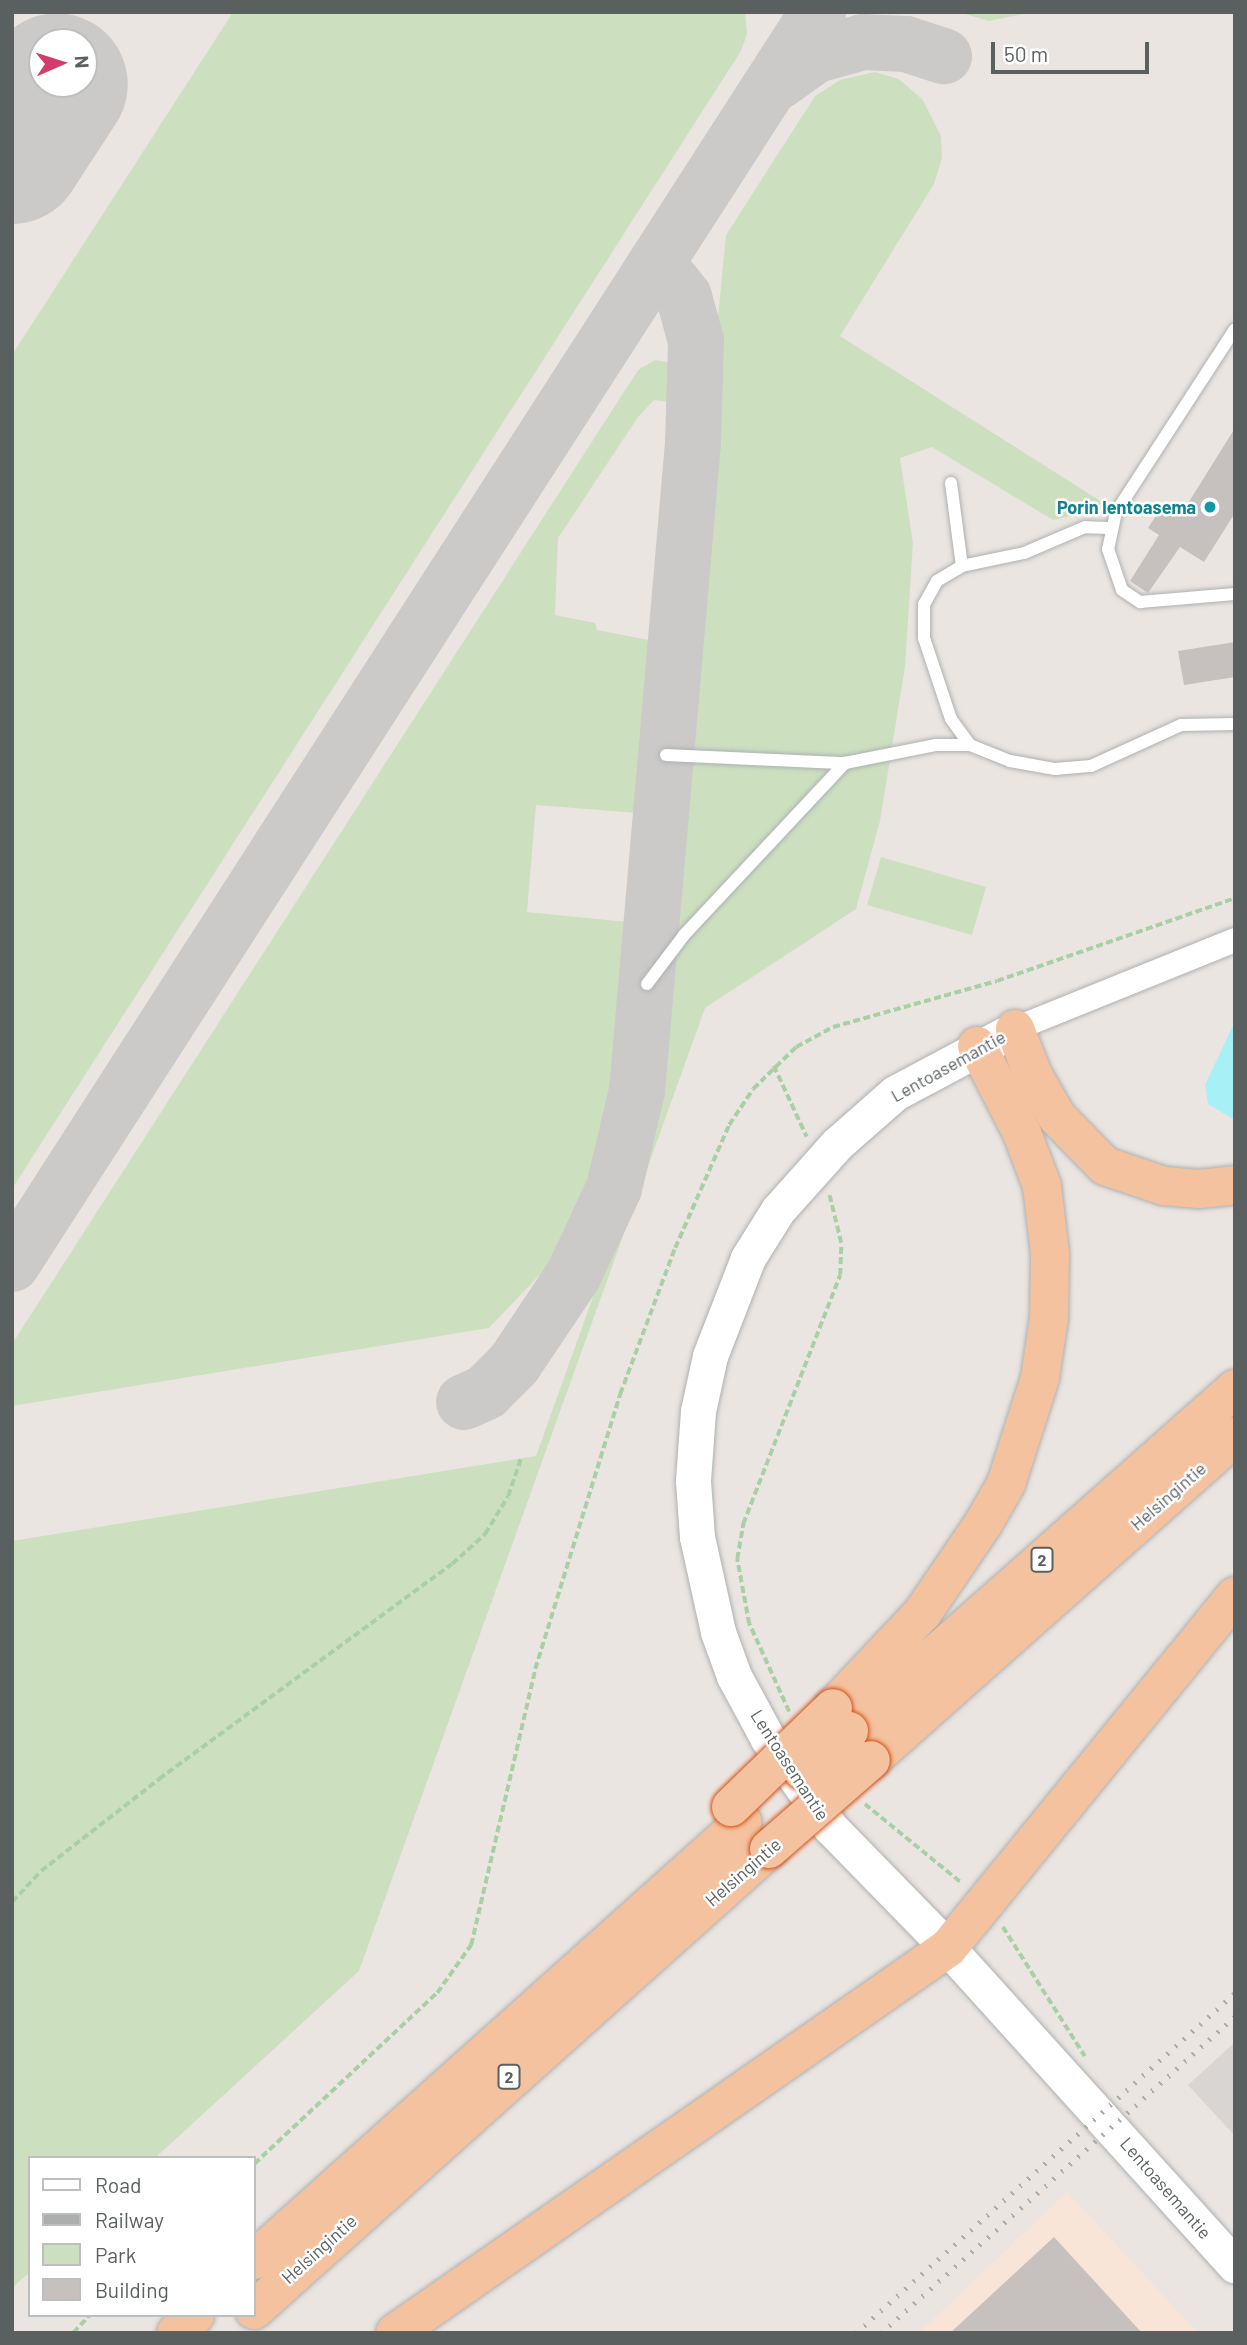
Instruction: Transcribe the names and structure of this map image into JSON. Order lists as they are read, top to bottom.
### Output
{
  "streets": {
    "highway": ["Helsingintie", "2"],
    "main road": ["Lentoasemantie"]
  },
  "places": ["Porin lentoasema"],
  "legend": [
    "Road",
    "Railway",
    "Park",
    "Building"
  ],
  "scale_bar": "50 m",
  "north": "right"
}
